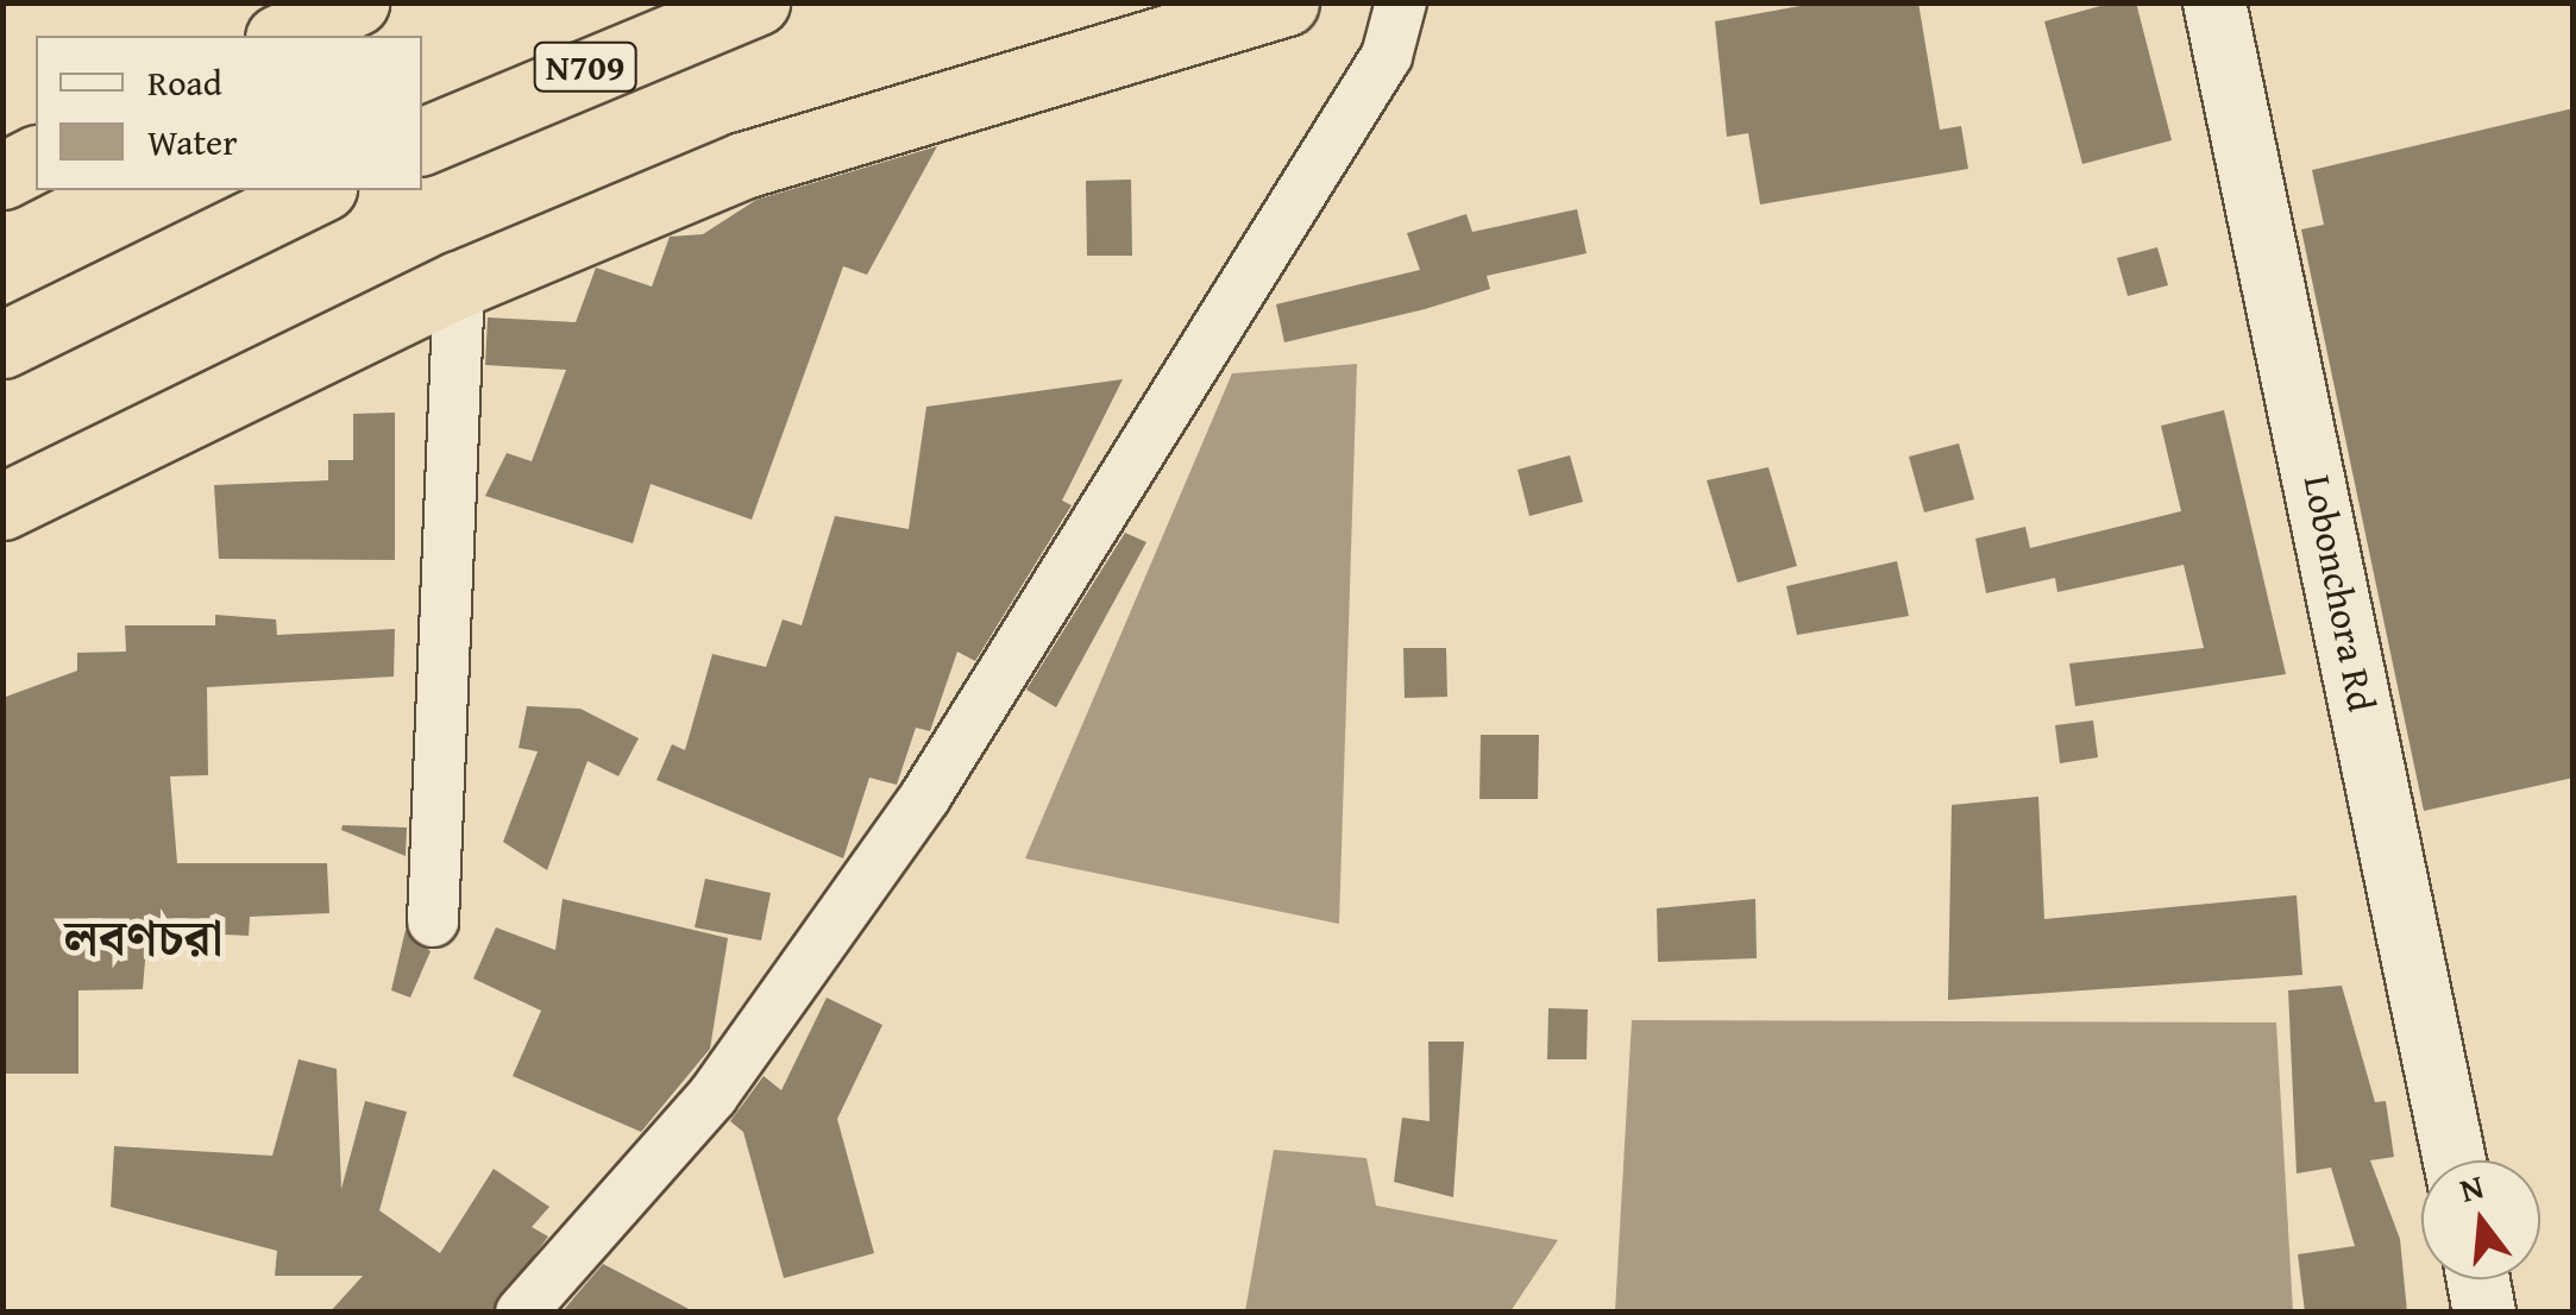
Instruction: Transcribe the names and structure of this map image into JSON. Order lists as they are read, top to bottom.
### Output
{
  "streets": {
    "highway": ["N709"],
    "street": ["Lobonchora Rd"]
  },
  "districts": ["লবণচরা"],
  "legend": ["Road", "Water"],
  "north": "top"
}
